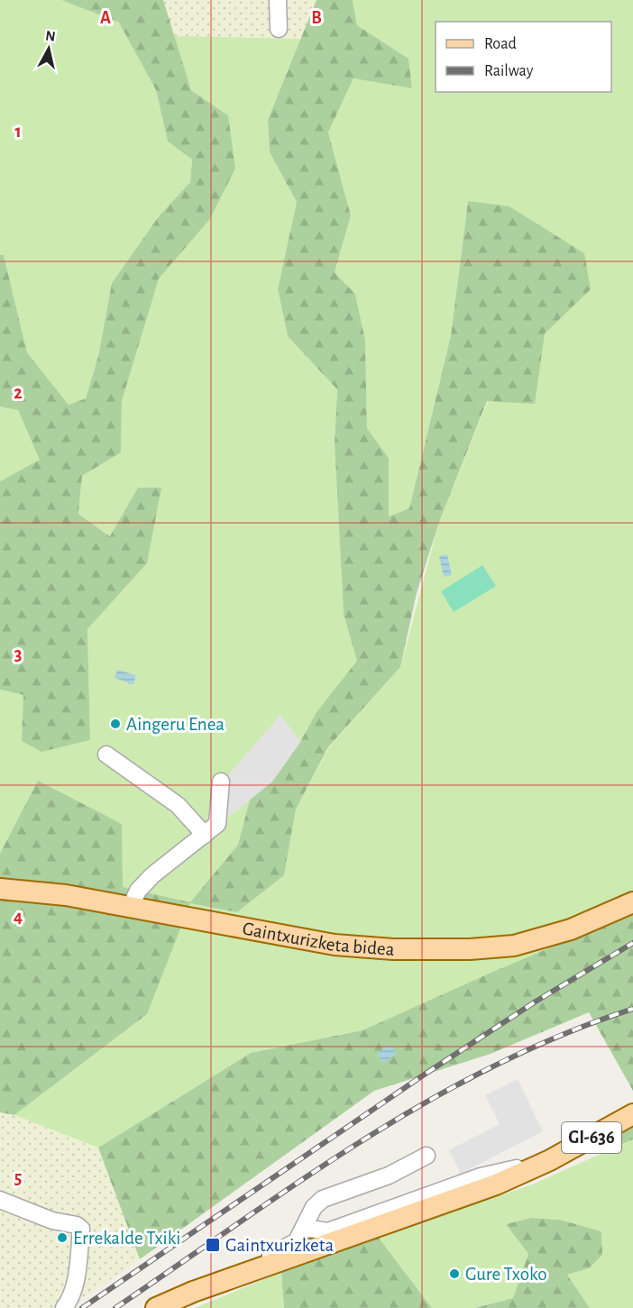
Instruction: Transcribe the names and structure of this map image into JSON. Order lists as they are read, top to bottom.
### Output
{
  "streets": {
    "main road": ["Gaintxurizketa bidea", "GI-636"]
  },
  "places": {
    "other": ["Aingeru Enea", "Errekalde Txiki", "Gure Txoko"],
    "transit": ["Gaintxurizketa"]
  },
  "legend": ["Road", "Railway"],
  "north": "top",
  "grid": {
    "columns": ["A", "B"],
    "rows": [
      "1",
      "2",
      "3",
      "4",
      "5"
    ]
  }
}
